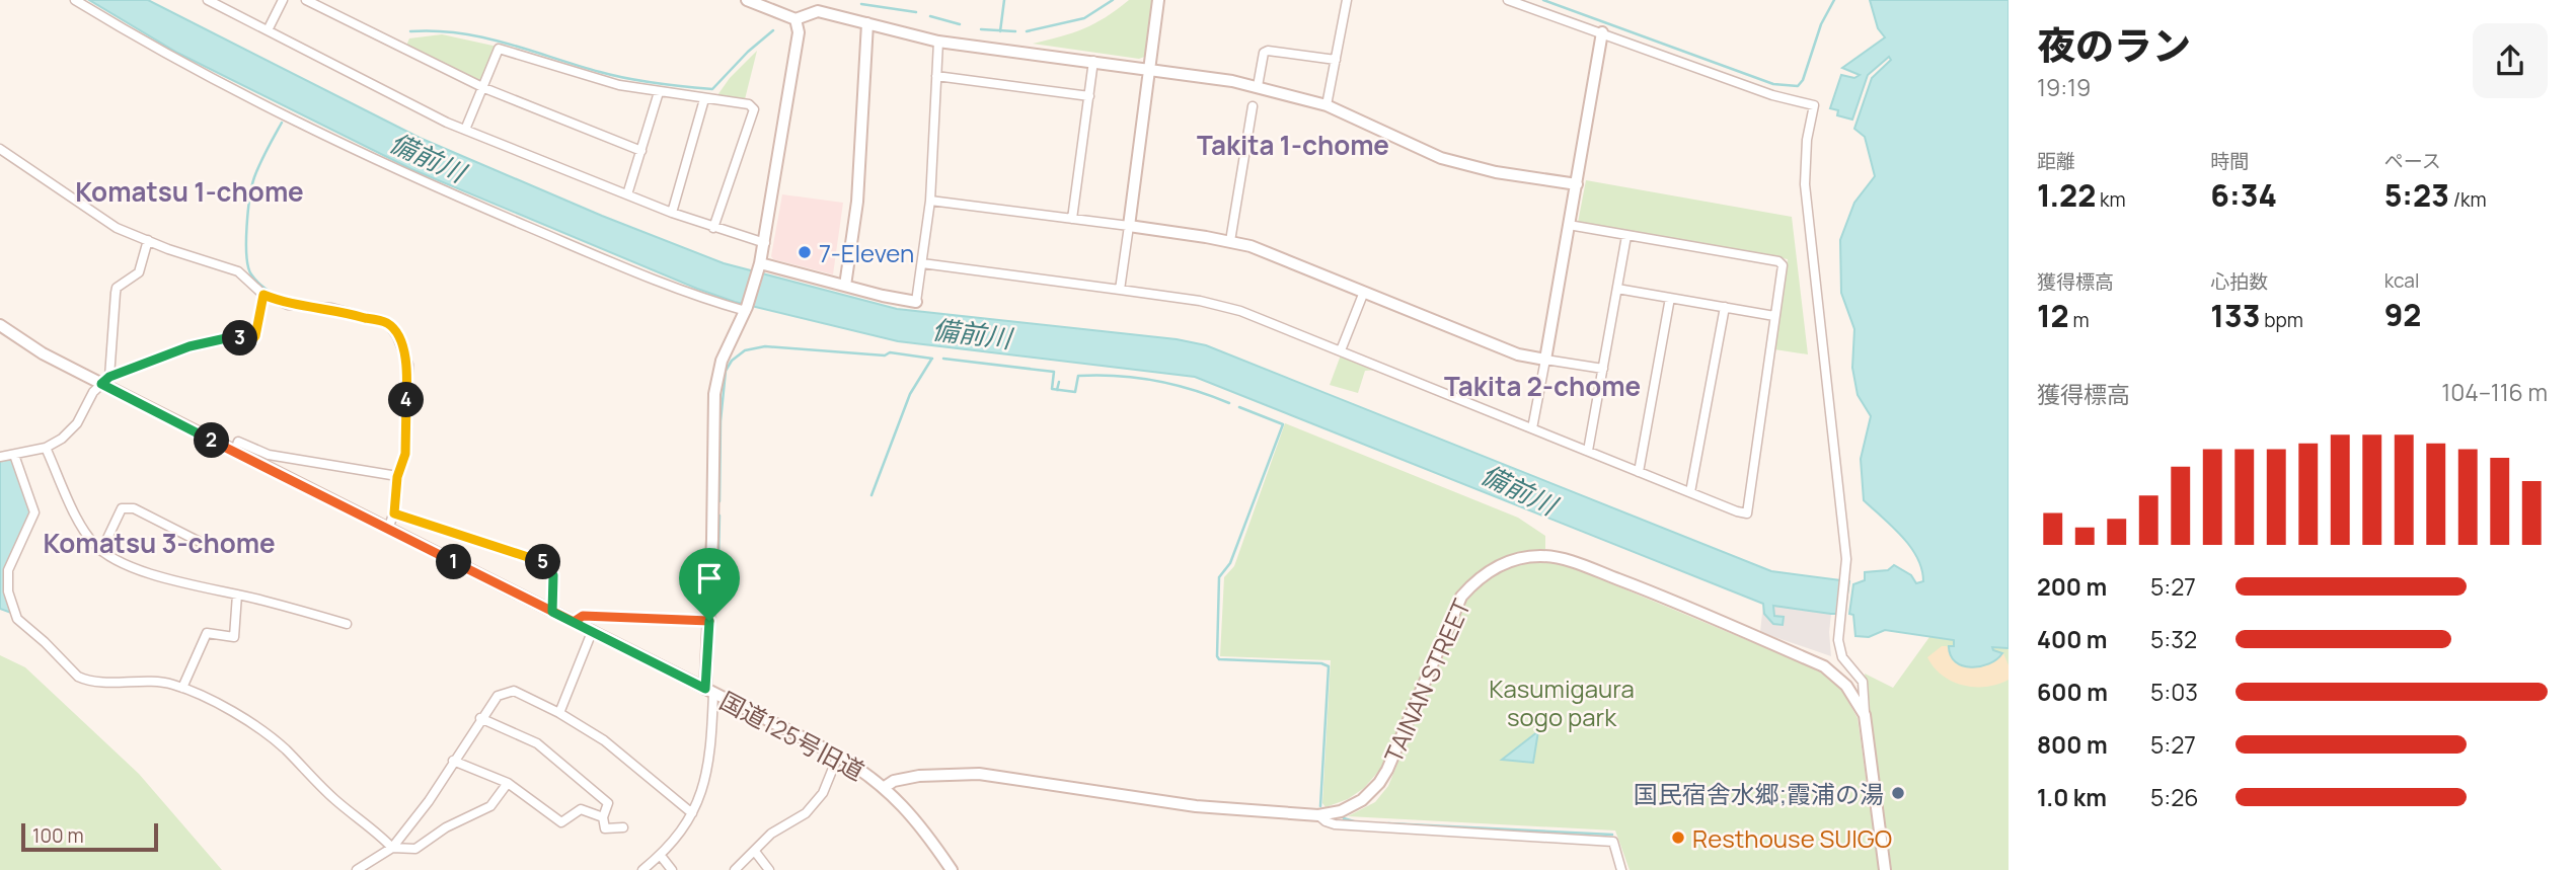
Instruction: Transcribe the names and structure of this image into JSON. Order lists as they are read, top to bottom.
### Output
{
  "streets": {
    "street": ["TAINAN STREET", "国道125号旧道"]
  },
  "crossings": [
    ["TAINAN STREET", "国道125号旧道"]
  ],
  "districts": [
    "Takita 1-chome",
    "Komatsu 1-chome",
    "Takita 2-chome",
    "Komatsu 3-chome"
  ],
  "water": ["備前川"],
  "parks": ["Kasumigaura sogo park"],
  "places": ["7-Eleven", "国民宿舎水郷;霞浦の湯", "Resthouse SUIGO"],
  "scale_bar": "100 m",
  "page": {
    "heading": ["夜のラン", "19:19"],
    "stats": [
      ["距離", "1.22 km"],
      ["時間", "6:34"],
      ["ペース", "5:23 /km"],
      ["獲得標高", "12 m"],
      ["心拍数", "133 bpm"],
      ["kcal", "92"]
    ],
    "pins": [
      "3",
      "4",
      "2",
      "1",
      "5"
    ],
    "chart": ["獲得標高", "104–116 m"],
    "list": [
      {
        "name": "200 m",
        "note": "5:27"
      },
      {
        "name": "400 m",
        "note": "5:32"
      },
      {
        "name": "600 m",
        "note": "5:03"
      },
      {
        "name": "800 m",
        "note": "5:27"
      },
      {
        "name": "1.0 km",
        "note": "5:26"
      }
    ],
    "scale": "100 m"
  }
}
